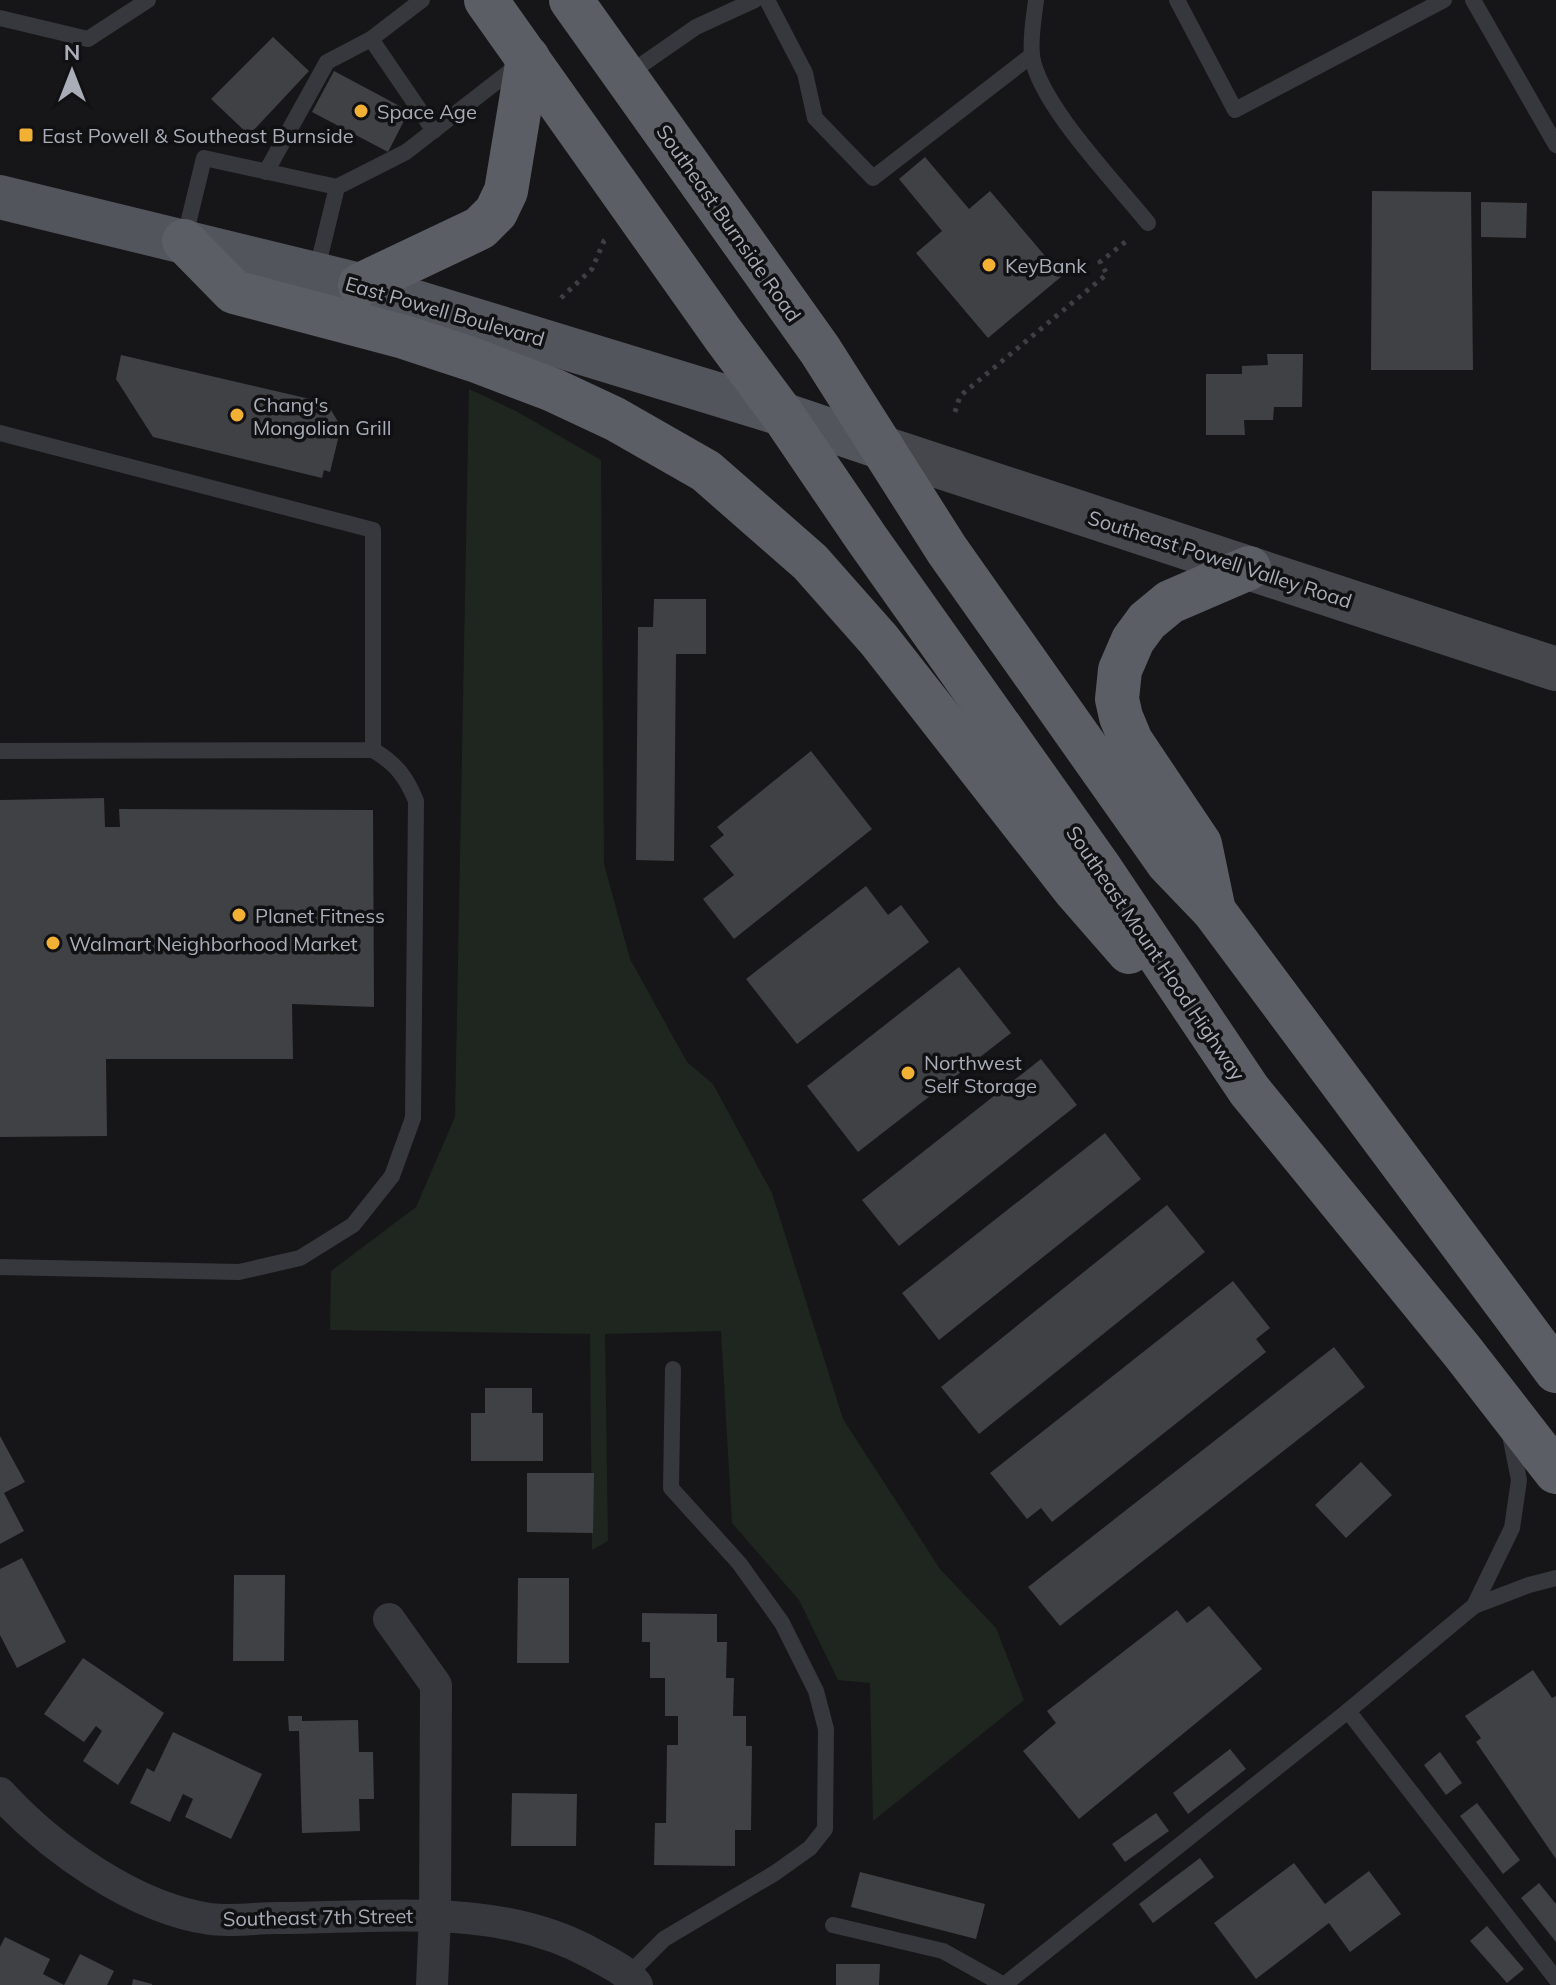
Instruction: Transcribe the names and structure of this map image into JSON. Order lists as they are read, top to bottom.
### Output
{
  "streets": {
    "highway": ["Southeast Burnside Road", "Southeast Mount Hood Highway"],
    "main road": ["East Powell Boulevard", "Southeast Powell Valley Road"],
    "street": ["Southeast 7th Street"]
  },
  "crossings": [
    ["Southeast Burnside Road", "East Powell Boulevard"],
    ["Southeast Burnside Road", "Southeast Powell Valley Road"],
    ["East Powell Boulevard", "Southeast Powell Valley Road"],
    ["East Powell Boulevard", "Southeast Mount Hood Highway"]
  ],
  "places": {
    "other": [
      "Space Age",
      "KeyBank",
      "Chang's Mongolian Grill",
      "Planet Fitness",
      "Walmart Neighborhood Market",
      "Northwest Self Storage"
    ],
    "transit": ["East Powell & Southeast Burnside"]
  },
  "north": "top"
}
